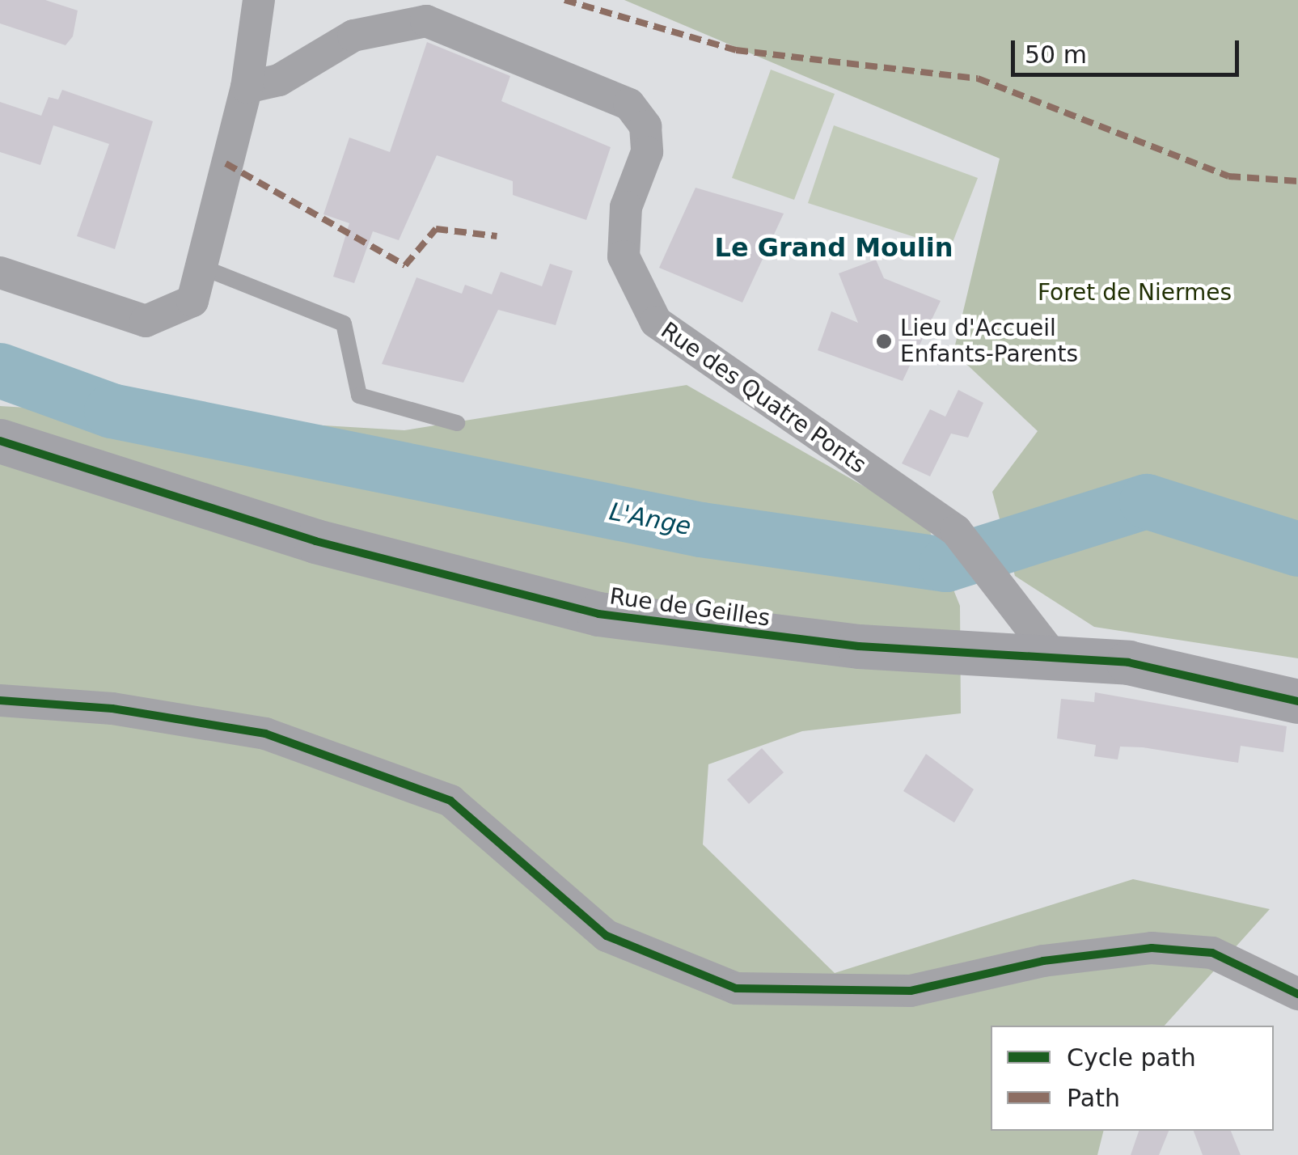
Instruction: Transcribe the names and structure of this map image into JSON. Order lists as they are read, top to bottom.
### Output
{
  "streets": {
    "street": ["Rue des Quatre Ponts", "Rue de Geilles"]
  },
  "crossings": [
    ["Rue des Quatre Ponts", "Rue de Geilles"]
  ],
  "districts": ["Le Grand Moulin"],
  "water": ["L'Ange"],
  "parks": ["Foret de Niermes"],
  "places": ["Lieu d'Accueil Enfants-Parents"],
  "legend": ["Cycle path", "Path"],
  "scale_bar": "50 m"
}
